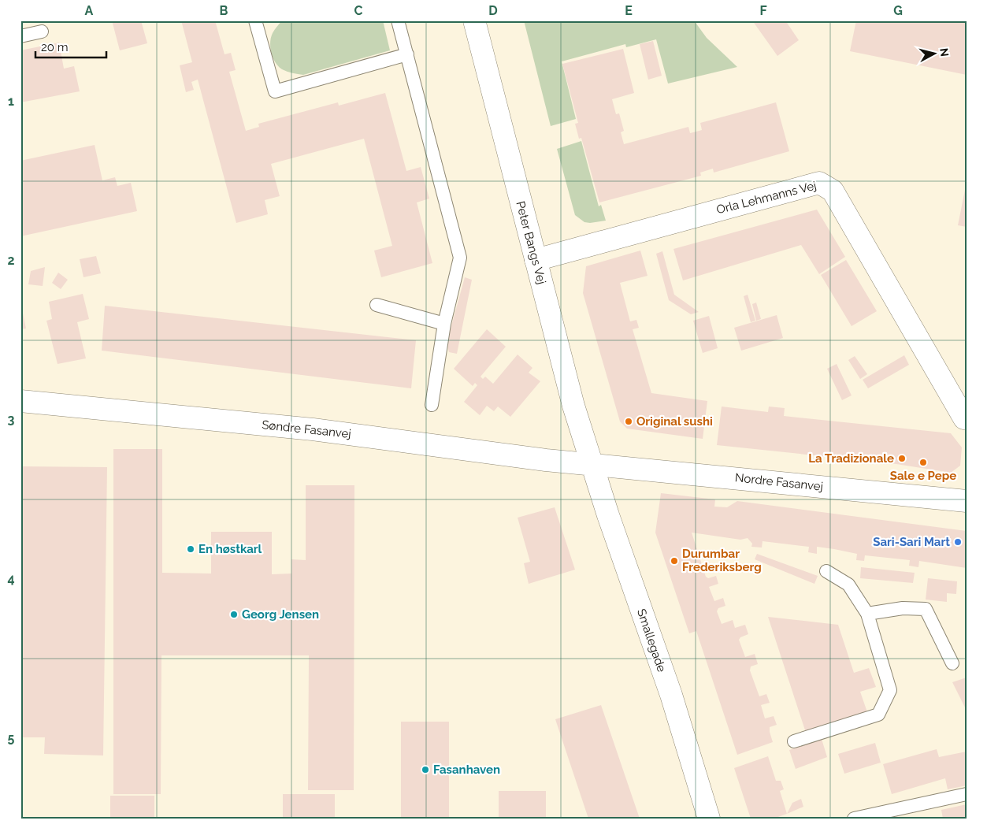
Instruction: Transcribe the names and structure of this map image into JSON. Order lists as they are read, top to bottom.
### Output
{
  "streets": {
    "street": [
      "Orla Lehmanns Vej",
      "Peter Bangs Vej",
      "Søndre Fasanvej",
      "Nordre Fasanvej",
      "Smallegade"
    ]
  },
  "crossings": [
    ["Orla Lehmanns Vej", "Peter Bangs Vej"],
    ["Peter Bangs Vej", "Søndre Fasanvej"],
    ["Peter Bangs Vej", "Nordre Fasanvej"],
    ["Peter Bangs Vej", "Smallegade"],
    ["Søndre Fasanvej", "Nordre Fasanvej"],
    ["Søndre Fasanvej", "Smallegade"],
    ["Nordre Fasanvej", "Smallegade"]
  ],
  "places": [
    "Original sushi",
    "La Tradizionale",
    "Sale e Pepe",
    "Sari-Sari Mart",
    "En høstkarl",
    "Durumbar Frederiksberg",
    "Georg Jensen",
    "Fasanhaven"
  ],
  "scale_bar": "20 m",
  "north": "right",
  "grid": {
    "columns": [
      "A",
      "B",
      "C",
      "D",
      "E",
      "F",
      "G"
    ],
    "rows": [
      "1",
      "2",
      "3",
      "4",
      "5"
    ]
  }
}
